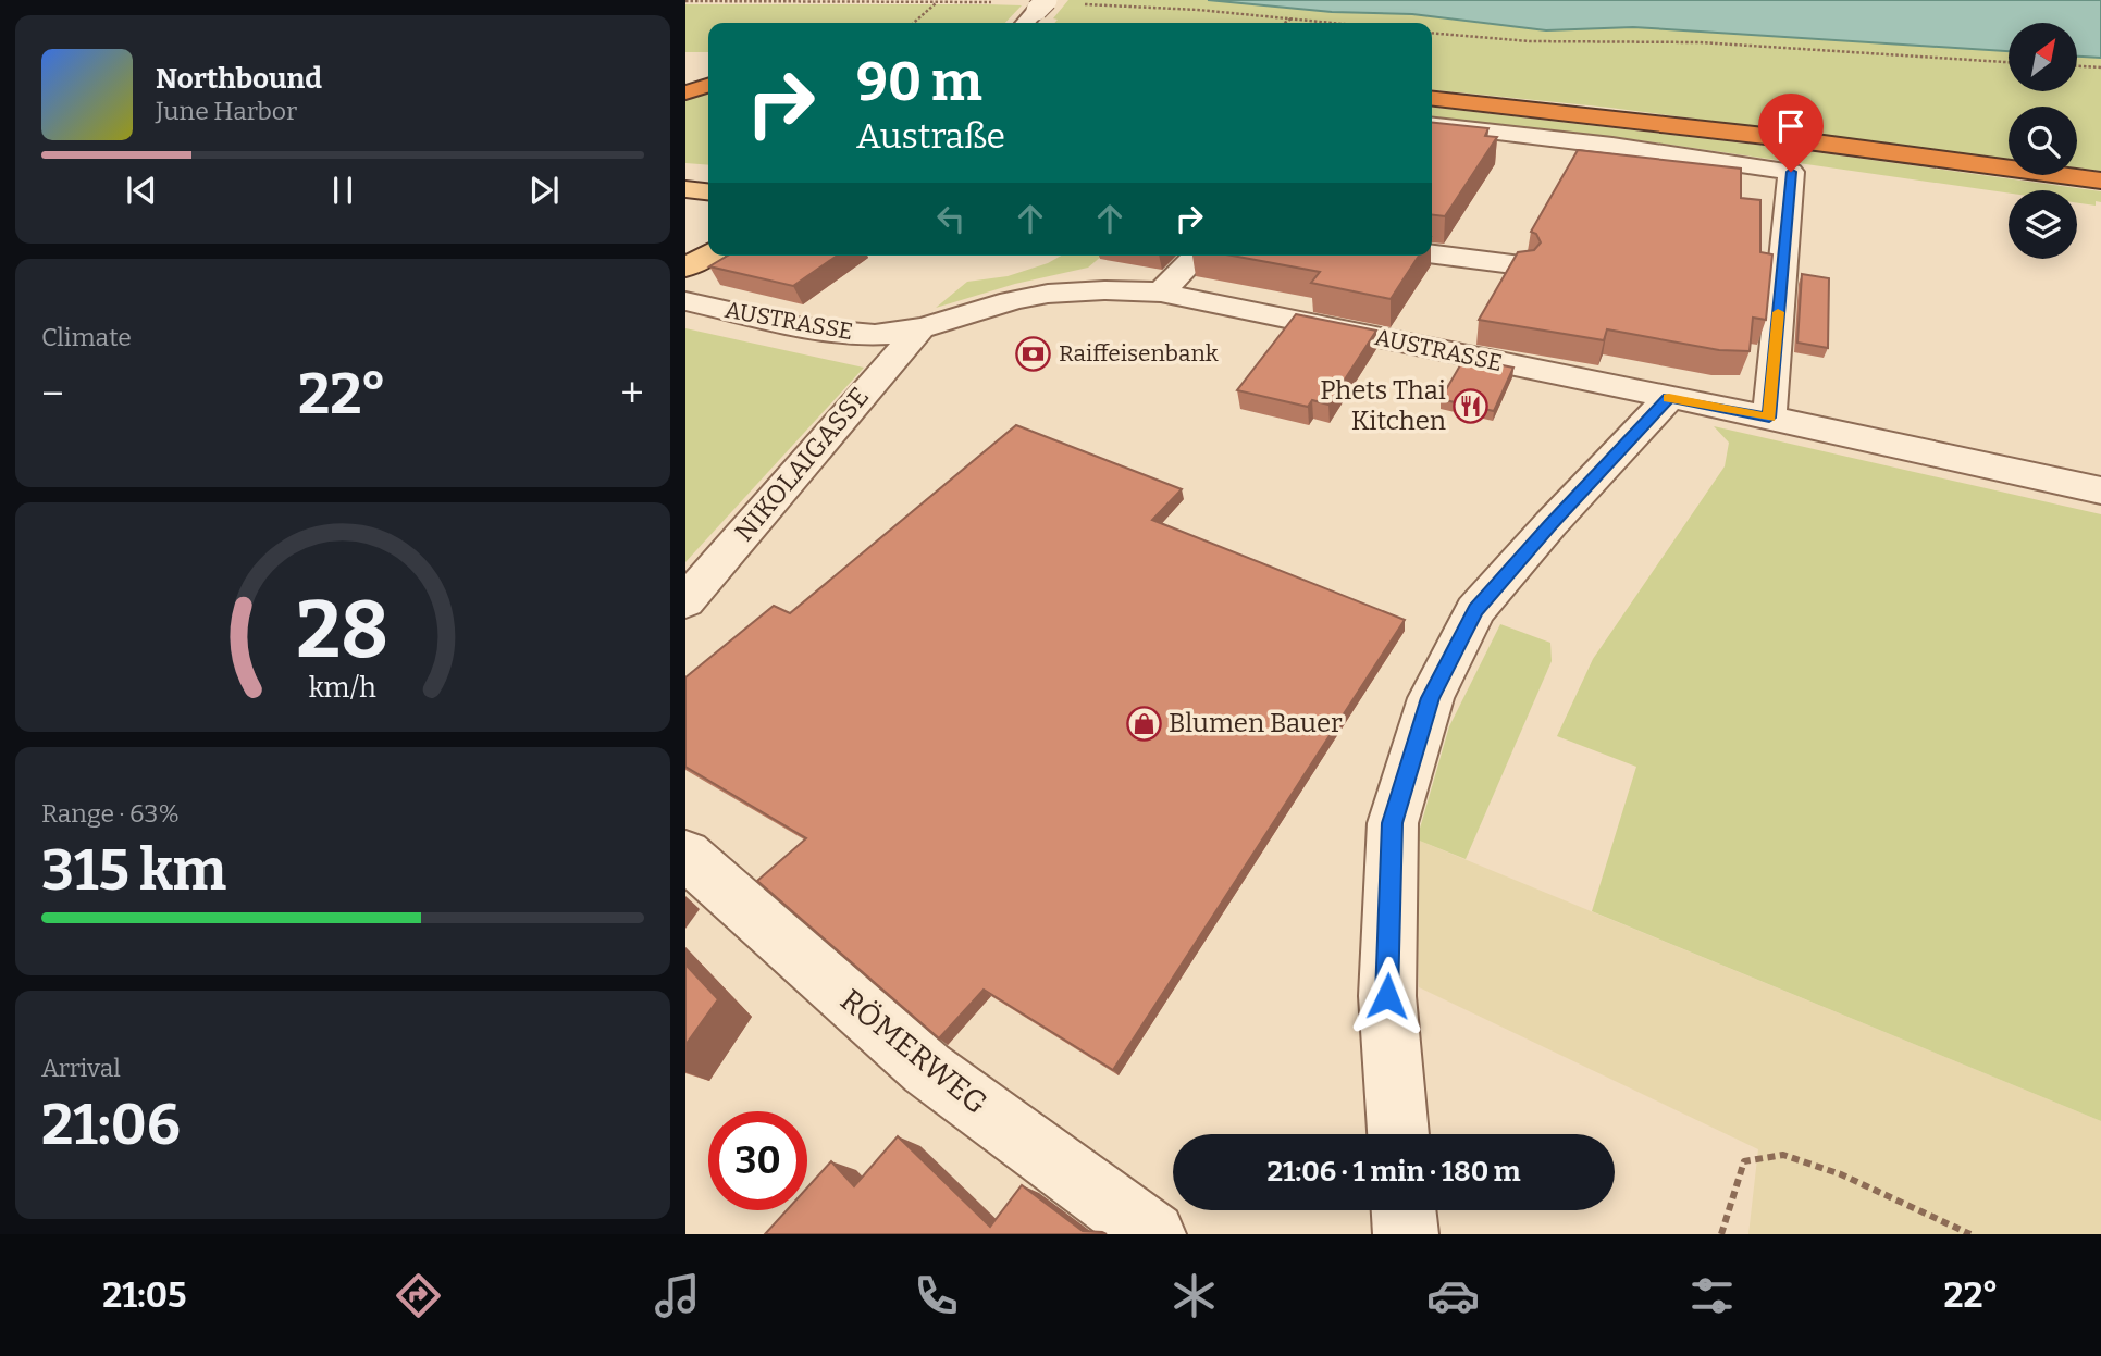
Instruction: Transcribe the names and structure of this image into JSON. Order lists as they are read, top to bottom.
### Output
{
  "streets": {
    "street": ["AUSTRASSE", "NIKOLAIGASSE", "RÖMERWEG"]
  },
  "crossings": [
    ["AUSTRASSE", "NIKOLAIGASSE"]
  ],
  "places": {
    "bank": ["Raiffeisenbank"],
    "restaurant": ["Phets Thai Kitchen"],
    "shop": ["Blumen Bauer"]
  },
  "north": "top right",
  "page": {
    "turn": ["90 m", "Austraße"],
    "song": ["Northbound", "June Harbor"],
    "tile": [
      "Climate",
      ["Range · 63%", "315 km"],
      ["Arrival", "21:06"]
    ],
    "heat": ["−", "22°", "+"],
    "limit": "30",
    "trip": "21:06 · 1 min · 180 m",
    "tabs": ["21:05", "22°"],
    "gauge": ["28", "km/h"]
  }
}
